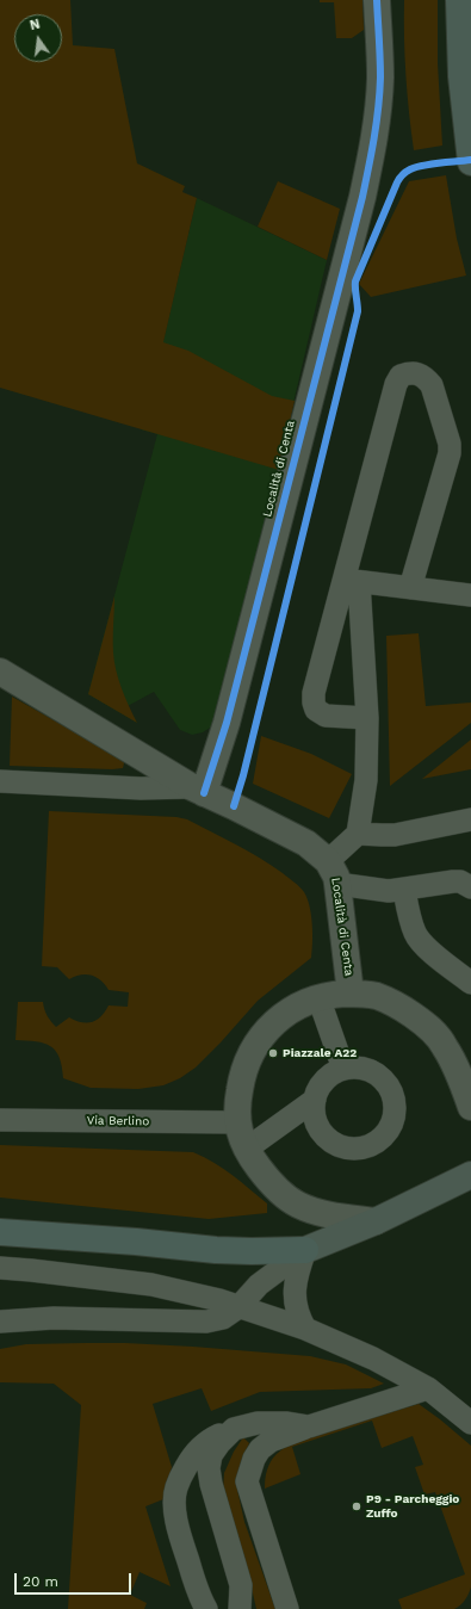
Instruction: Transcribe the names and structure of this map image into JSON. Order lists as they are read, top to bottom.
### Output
{
  "streets": {
    "street": ["Località di Centa"],
    "lane": ["Via Berlino"]
  },
  "places": ["Piazzale A22", "P9 - Parcheggio Zuffo"],
  "scale_bar": "20 m",
  "north": "top"
}
